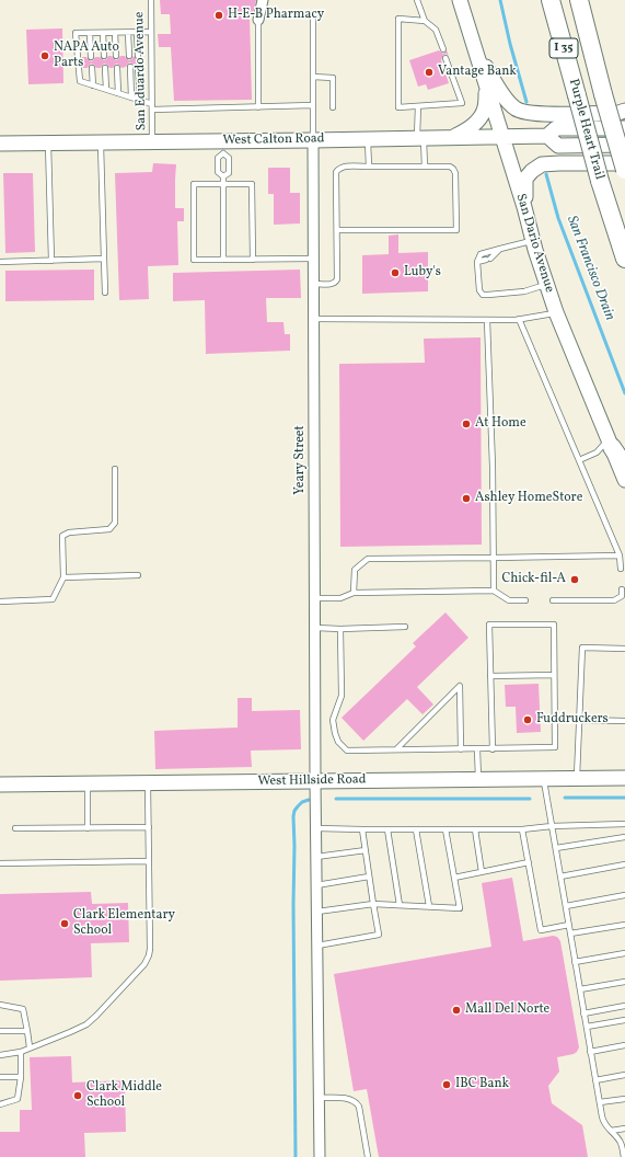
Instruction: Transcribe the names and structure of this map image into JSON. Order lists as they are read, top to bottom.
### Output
{
  "streets": {
    "highway": ["I 35", "Purple Heart Trail"],
    "main road": ["West Calton Road", "San Dario Avenue", "West Hillside Road"],
    "street": ["Yeary Street"],
    "lane": ["San Eduardo Avenue"]
  },
  "crossings": [
    ["San Eduardo Avenue", "West Calton Road"],
    ["West Calton Road", "San Dario Avenue"],
    ["West Calton Road", "Yeary Street"],
    ["Yeary Street", "West Hillside Road"]
  ],
  "water": ["San Francisco Drain"],
  "places": [
    "H-E-B Pharmacy",
    "NAPA Auto Parts",
    "Vantage Bank",
    "Luby's",
    "At Home",
    "Ashley HomeStore",
    "Chick-fil-A",
    "Fuddruckers",
    "Clark Elementary School",
    "Mall Del Norte",
    "IBC Bank",
    "Clark Middle School"
  ]
}
